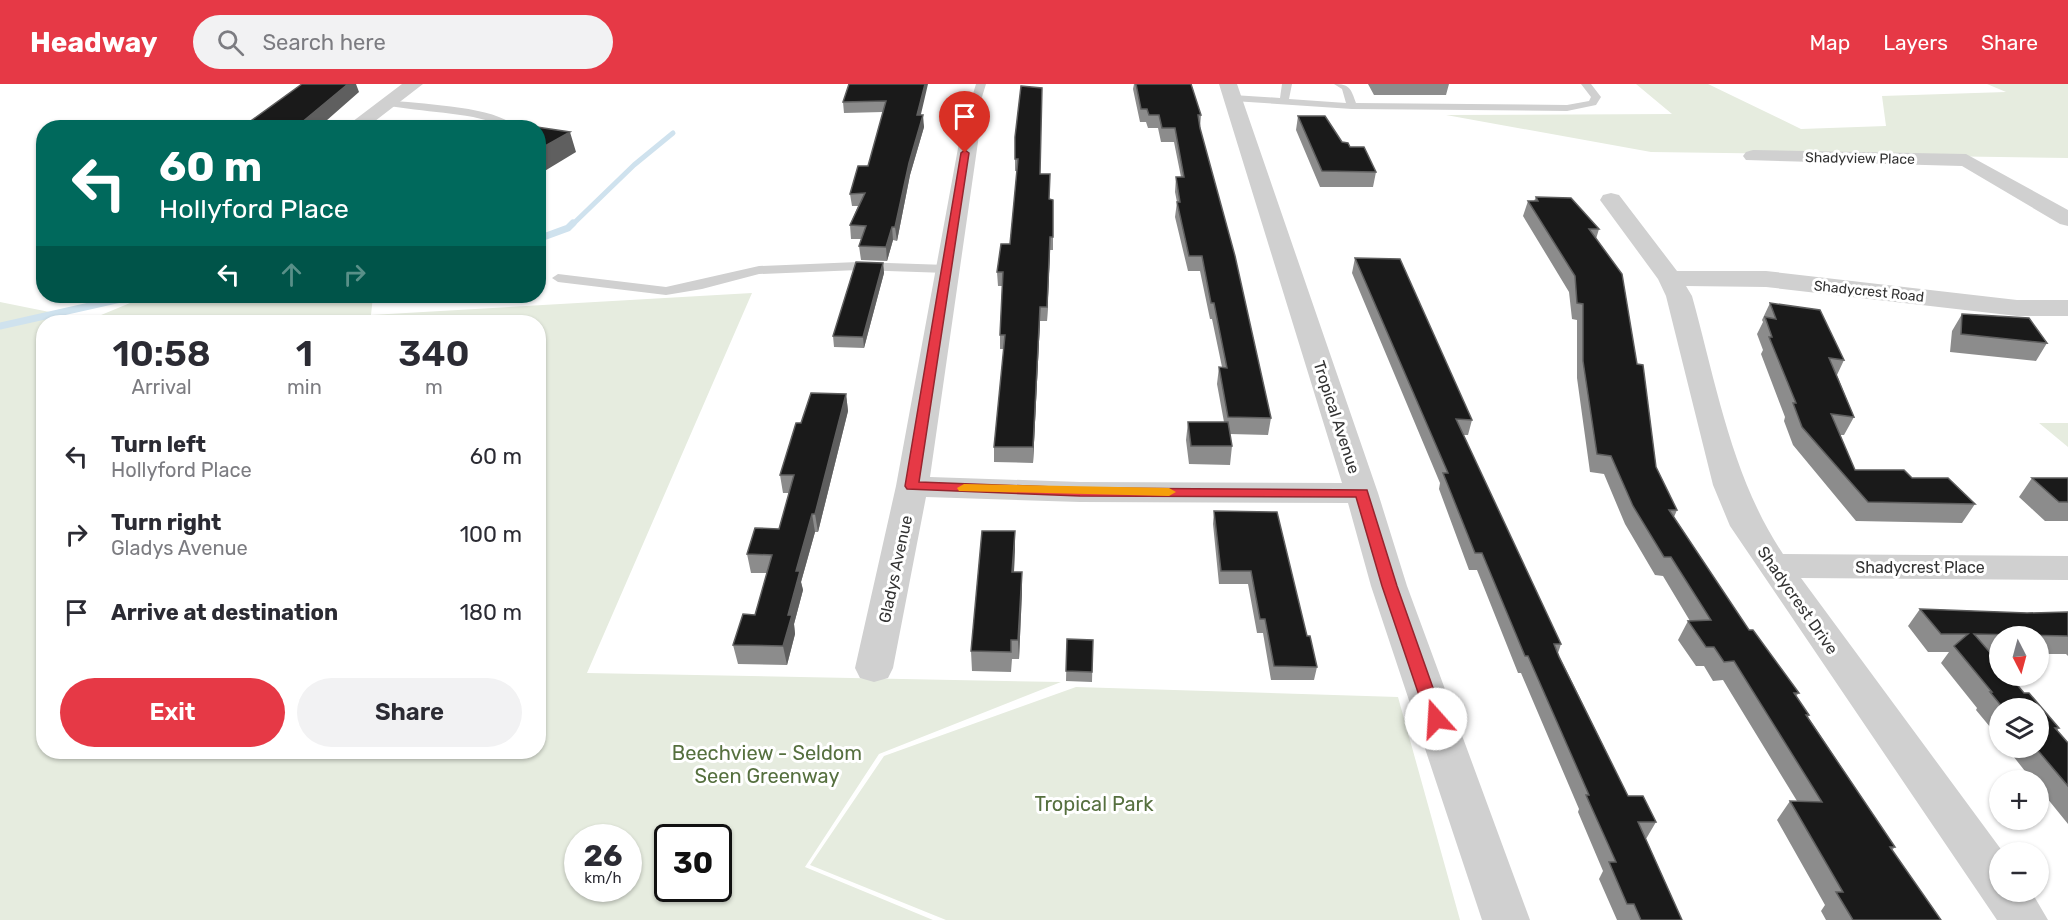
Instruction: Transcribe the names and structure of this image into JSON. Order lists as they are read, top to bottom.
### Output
{
  "streets": {
    "street": [
      "Shadyview Place",
      "Shadycrest Road",
      "Tropical Avenue",
      "Shadycrest Place",
      "Gladys Avenue",
      "Shadycrest Drive"
    ]
  },
  "crossings": [
    ["Shadycrest Road", "Shadycrest Drive"],
    ["Shadycrest Place", "Shadycrest Drive"]
  ],
  "parks": ["Beechview - Seldom Seen Greenway", "Tropical Park"],
  "north": "bottom",
  "page": {
    "header": "Headway",
    "search": "Search here",
    "nav": ["Map", "Layers", "Share"],
    "turn": ["60 m", "Hollyford Place"],
    "eta": [
      "10:58",
      "Arrival",
      "1",
      "min",
      "340",
      "m"
    ],
    "list": [
      {
        "name": "Turn left",
        "note": "Hollyford Place",
        "value": "60 m"
      },
      {
        "name": "Turn right",
        "note": "Gladys Avenue",
        "value": "100 m"
      },
      {
        "name": "Arrive at destination",
        "value": "180 m"
      }
    ],
    "map_buttons": ["+", "−"],
    "buttons": ["Exit", "Share"],
    "speed": "26 km/h",
    "limit": "30"
  }
}
